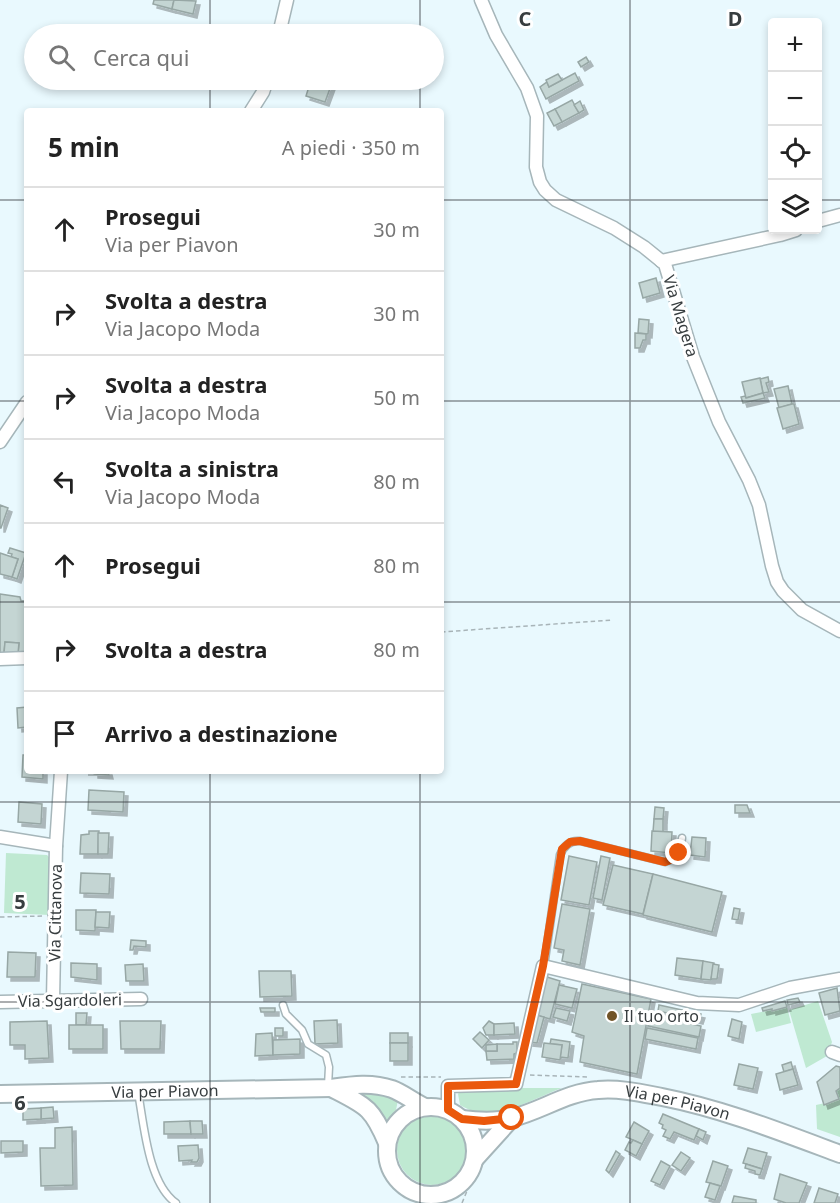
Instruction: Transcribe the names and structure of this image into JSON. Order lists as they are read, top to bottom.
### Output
{
  "streets": {
    "main road": ["Via per Piavon"],
    "street": ["Via Magera", "Via Cittanova", "Via Sgardoleri"]
  },
  "crossings": [
    ["Via Cittanova", "Via Sgardoleri"]
  ],
  "places": ["Il tuo orto"],
  "page": {
    "map_buttons": ["+", "−"],
    "search": "Cerca qui",
    "heading": ["5 min", "A piedi · 350 m"],
    "list": [
      ["Prosegui", "Via per Piavon", "30 m"],
      ["Svolta a destra", "Via Jacopo Moda", "30 m"],
      ["Svolta a destra", "Via Jacopo Moda", "50 m"],
      ["Svolta a sinistra", "Via Jacopo Moda", "80 m"],
      ["Prosegui", "80 m"],
      ["Svolta a destra", "80 m"],
      "Arrivo a destinazione"
    ]
  },
  "grid": {
    "columns": ["C", "D"],
    "rows": ["5", "6"]
  }
}
